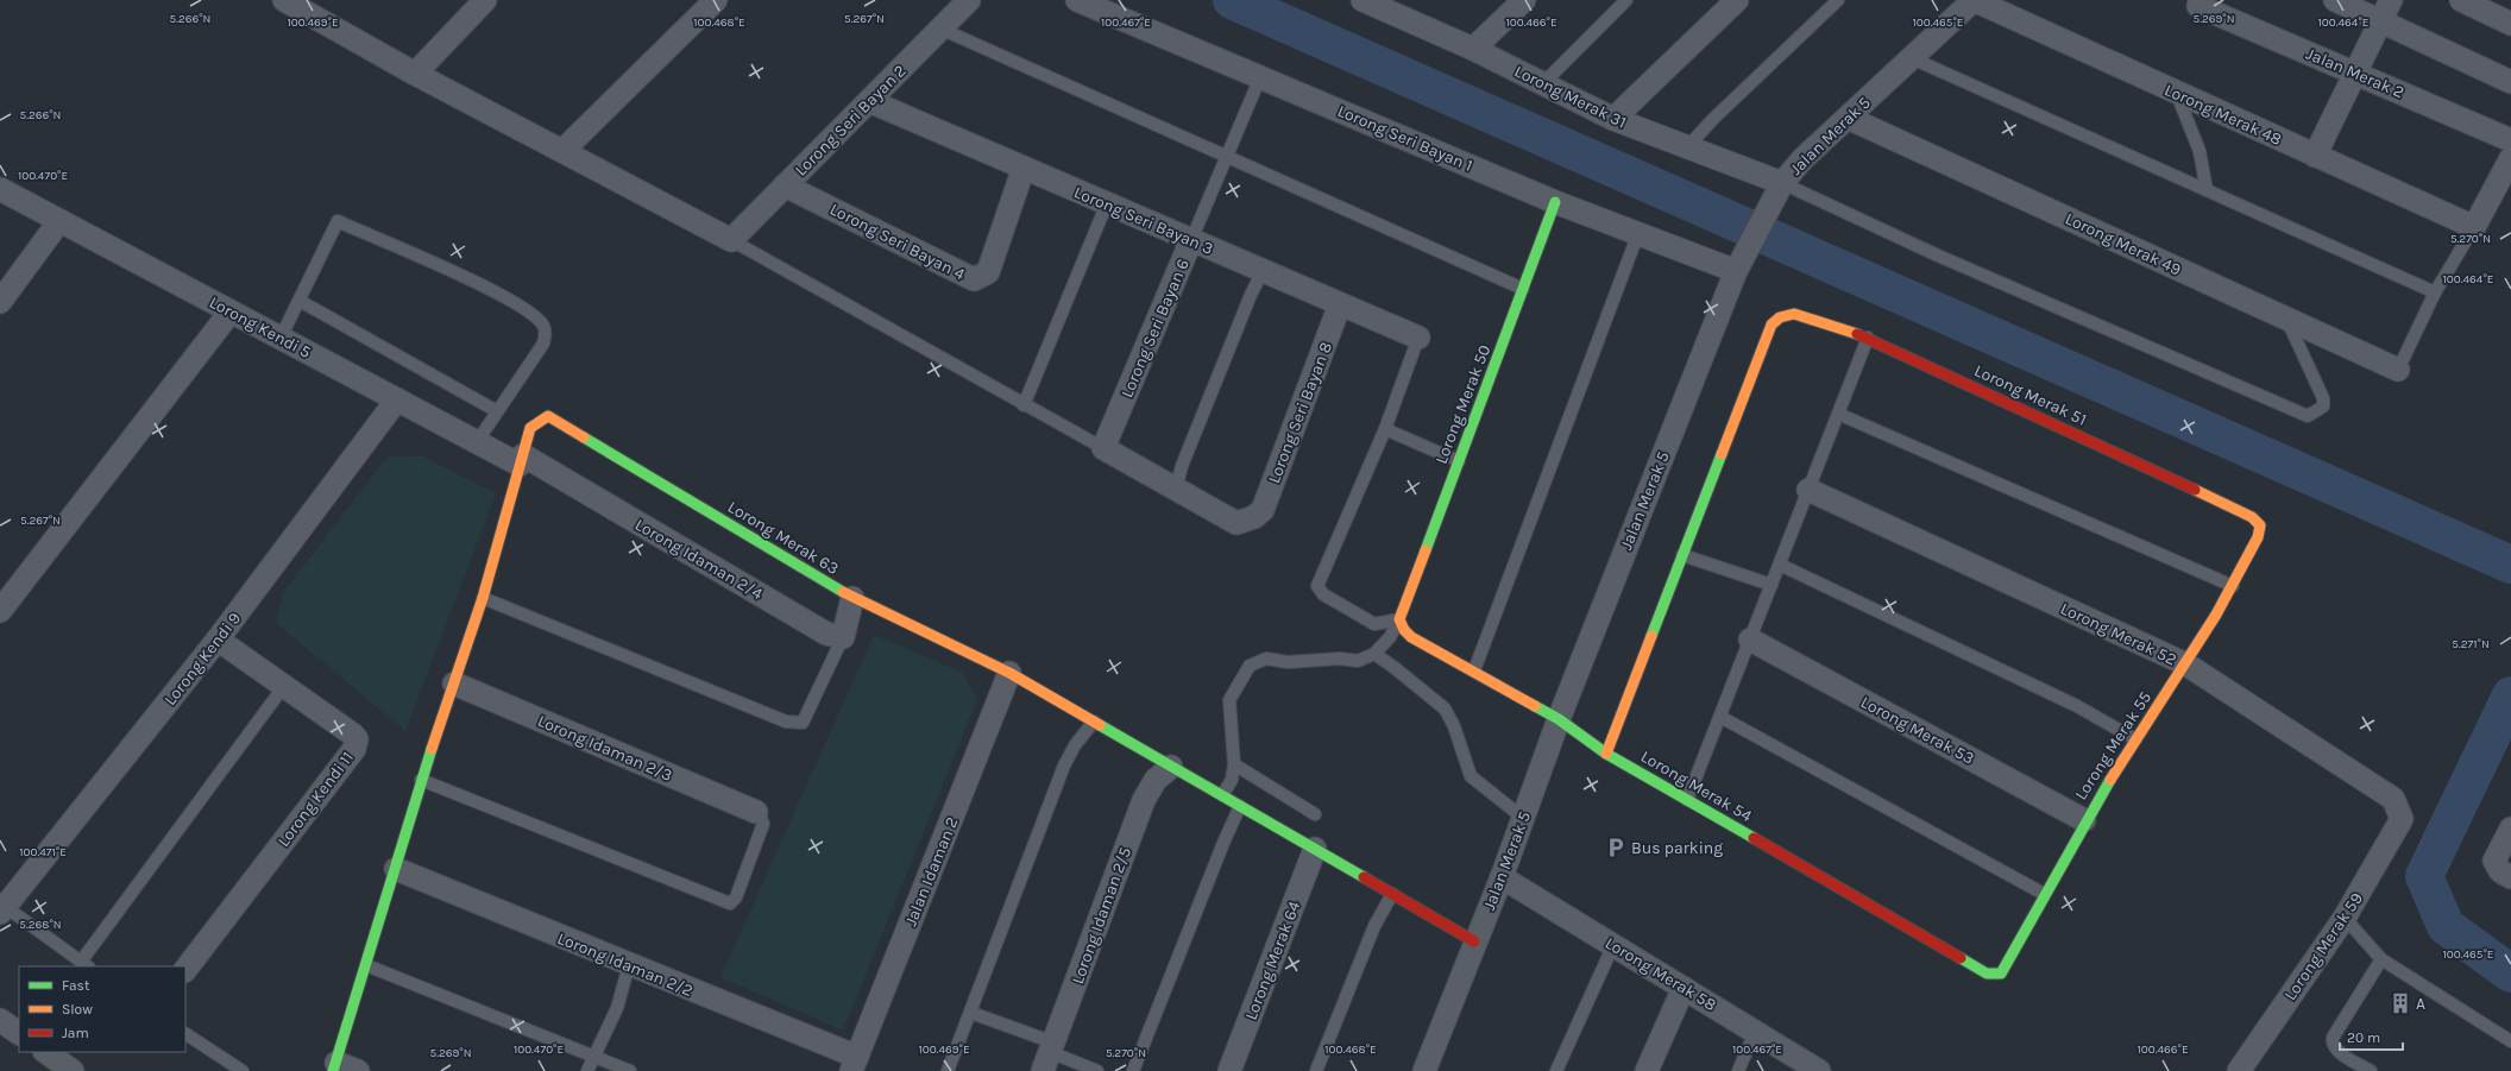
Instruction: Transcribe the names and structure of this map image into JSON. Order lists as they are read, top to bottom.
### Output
{
  "streets": {
    "street": [
      "Jalan Merak 2",
      "Lorong Merak 31",
      "Lorong Merak 48",
      "Lorong Seri Bayan 2",
      "Jalan Merak 5",
      "Lorong Seri Bayan 1",
      "Lorong Seri Bayan 3",
      "Lorong Seri Bayan 4",
      "Lorong Merak 49",
      "Lorong Kendi 5",
      "Lorong Seri Bayan 6",
      "Lorong Merak 51",
      "Lorong Merak 50",
      "Lorong Seri Bayan 8",
      "Lorong Merak 63",
      "Lorong Idaman 2/4",
      "Lorong Merak 52",
      "Lorong Kendi 9",
      "Lorong Merak 53",
      "Lorong Merak 55",
      "Lorong Idaman 2/3",
      "Lorong Merak 54",
      "Lorong Kendi 11",
      "Jalan Idaman 2",
      "Lorong Idaman 2/5",
      "Lorong Merak 59",
      "Lorong Merak 64",
      "Lorong Idaman 2/2",
      "Lorong Merak 58"
    ]
  },
  "crossings": [
    ["Lorong Merak 31", "Jalan Merak 5"],
    ["Lorong Merak 48", "Jalan Merak 5"],
    ["Lorong Seri Bayan 2", "Lorong Seri Bayan 3"],
    ["Lorong Seri Bayan 2", "Lorong Seri Bayan 4"],
    ["Jalan Merak 5", "Lorong Seri Bayan 1"],
    ["Jalan Merak 5", "Lorong Merak 49"],
    ["Jalan Merak 5", "Lorong Merak 63"],
    ["Jalan Merak 5", "Lorong Merak 54"],
    ["Jalan Merak 5", "Lorong Merak 58"],
    ["Lorong Seri Bayan 1", "Lorong Seri Bayan 6"],
    ["Lorong Seri Bayan 1", "Lorong Merak 50"],
    ["Lorong Seri Bayan 3", "Lorong Seri Bayan 4"],
    ["Lorong Seri Bayan 3", "Lorong Seri Bayan 6"],
    ["Lorong Seri Bayan 3", "Lorong Seri Bayan 8"],
    ["Lorong Kendi 5", "Lorong Merak 63"],
    ["Lorong Kendi 5", "Lorong Idaman 2/4"],
    ["Lorong Kendi 5", "Lorong Kendi 9"],
    ["Lorong Merak 51", "Lorong Merak 55"],
    ["Lorong Merak 50", "Lorong Merak 54"],
    ["Lorong Merak 63", "Lorong Idaman 2/4"],
    ["Lorong Merak 63", "Jalan Idaman 2"],
    ["Lorong Merak 63", "Lorong Idaman 2/5"],
    ["Lorong Merak 63", "Lorong Merak 64"],
    ["Lorong Merak 52", "Lorong Merak 55"],
    ["Lorong Merak 52", "Lorong Merak 59"],
    ["Lorong Kendi 9", "Lorong Kendi 11"],
    ["Lorong Merak 53", "Lorong Merak 55"],
    ["Lorong Merak 55", "Lorong Merak 54"],
    ["Jalan Idaman 2", "Lorong Idaman 2/2"]
  ],
  "places": {
    "parking": ["Bus parking"],
    "building": ["A"]
  },
  "legend": ["Fast", "Slow", "Jam"],
  "scale_bar": "20 m",
  "coordinates": [
    "5.266°N",
    "5.267°N",
    "5.269°N",
    "100.469°E",
    "100.468°E",
    "100.467°E",
    "100.466°E",
    "100.465°E",
    "100.464°E",
    "100.470°E",
    "5.270°N",
    "5.271°N",
    "100.471°E",
    "5.268°N"
  ]
}
